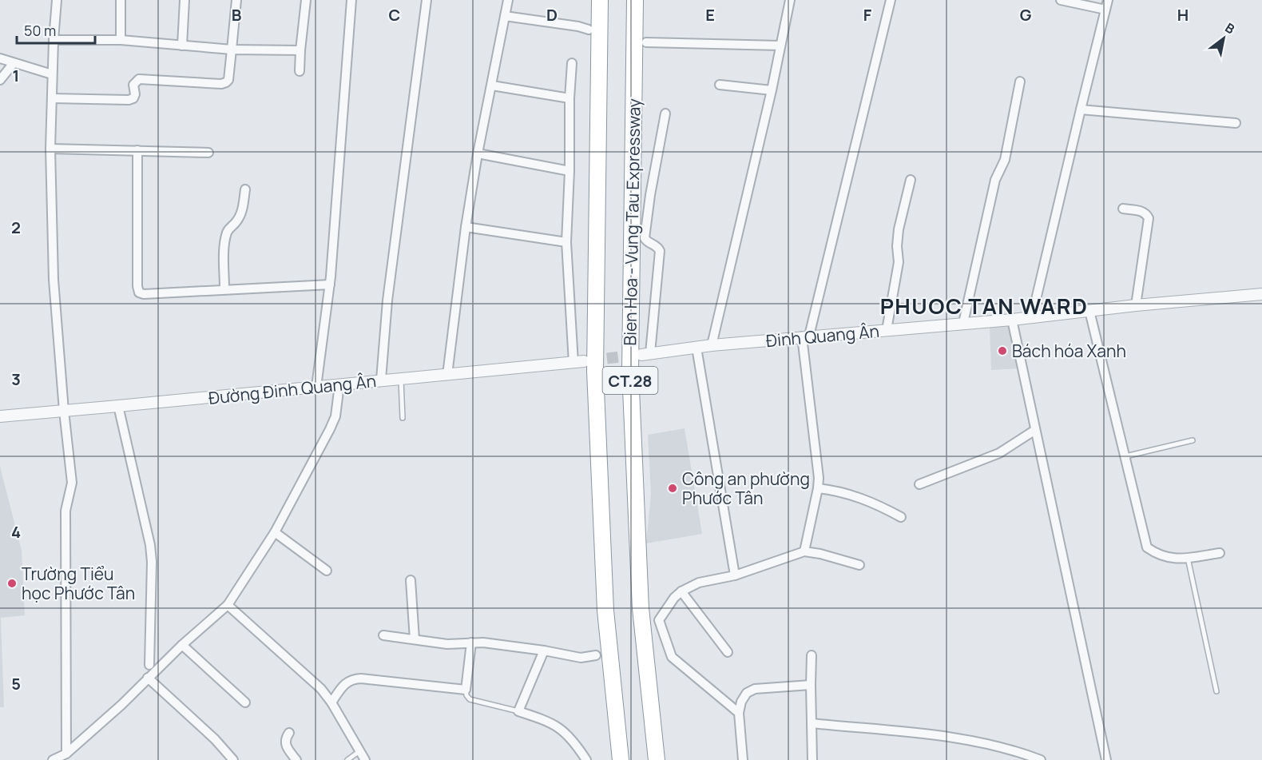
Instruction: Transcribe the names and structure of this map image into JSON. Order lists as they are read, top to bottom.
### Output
{
  "streets": {
    "highway": ["Bien Hoa - Vung Tau Expressway", "CT.28"],
    "street": ["Đinh Quang Ân", "Đường Đinh Quang Ân"]
  },
  "districts": ["PHUOC TAN WARD"],
  "places": ["Bách hóa Xanh", "Công an phường Phước Tân", "Trường Tiểu học Phước Tân"],
  "scale_bar": "50 m",
  "north": "top right",
  "grid": {
    "columns": [
      "B",
      "C",
      "D",
      "E",
      "F",
      "G",
      "H"
    ],
    "rows": [
      "1",
      "2",
      "3",
      "4",
      "5"
    ]
  }
}
